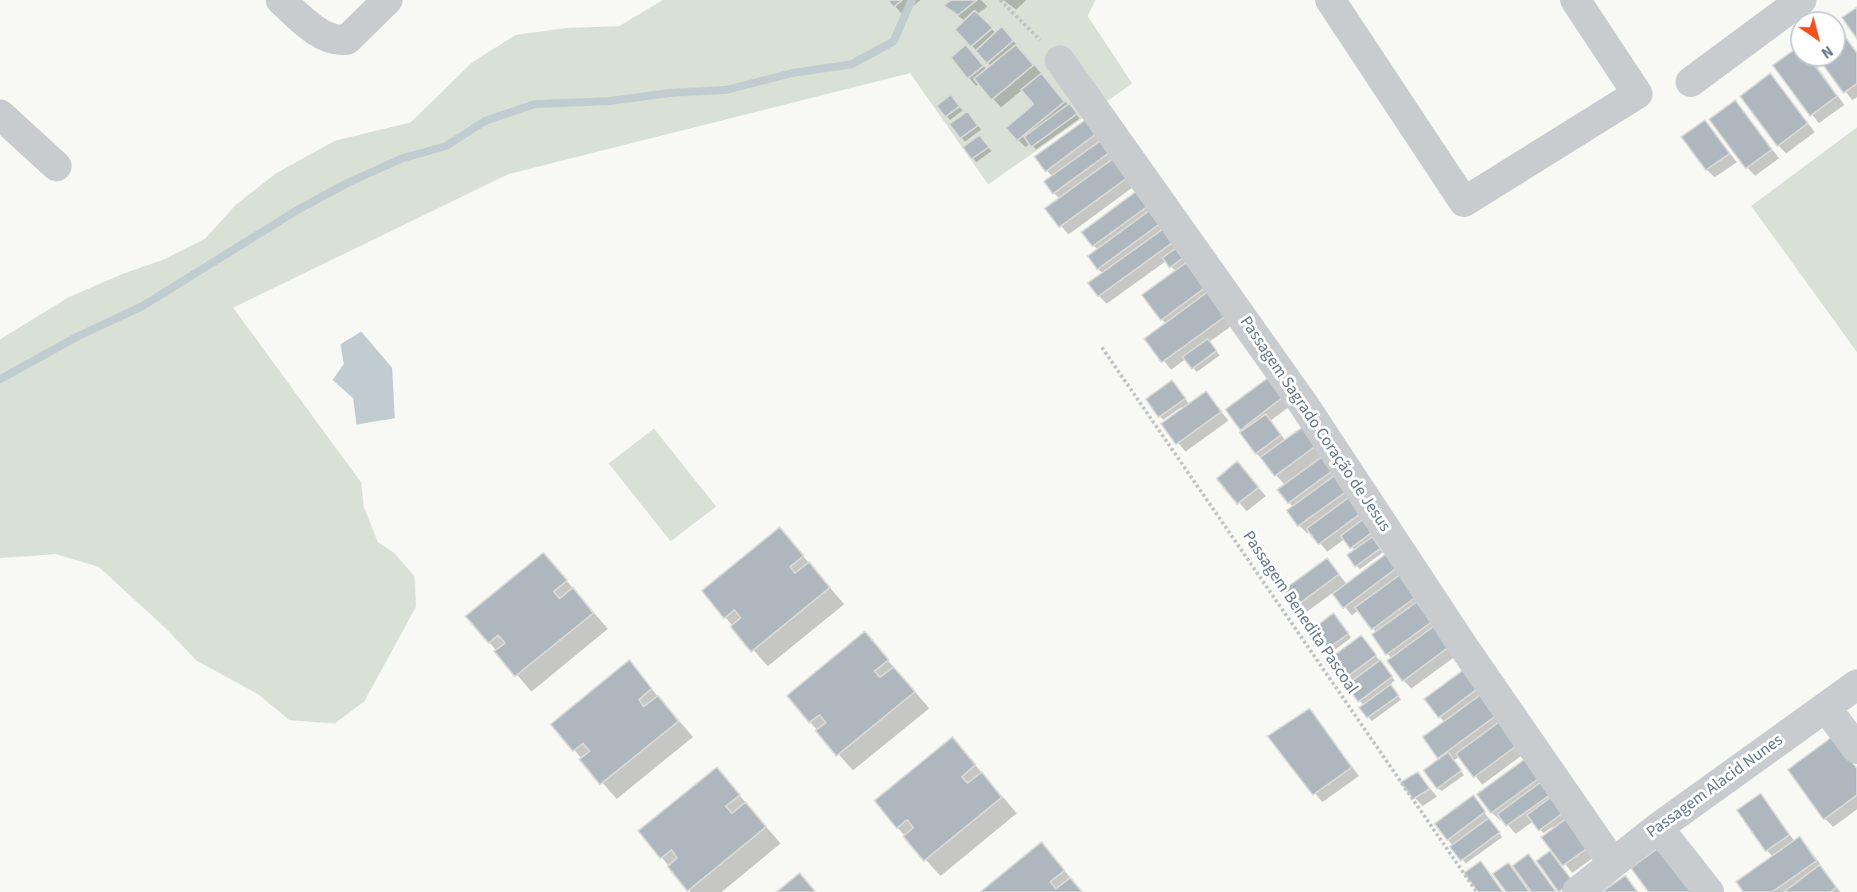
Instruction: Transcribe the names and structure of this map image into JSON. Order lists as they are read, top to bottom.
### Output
{
  "streets": {
    "street": ["Passagem Sagrado Coração de Jesus", "Passagem Alacid Nunes"],
    "path": ["Passagem Benedita Pascoal"]
  },
  "crossings": [
    ["Passagem Sagrado Coração de Jesus", "Passagem Alacid Nunes"]
  ],
  "north": "bottom right"
}
